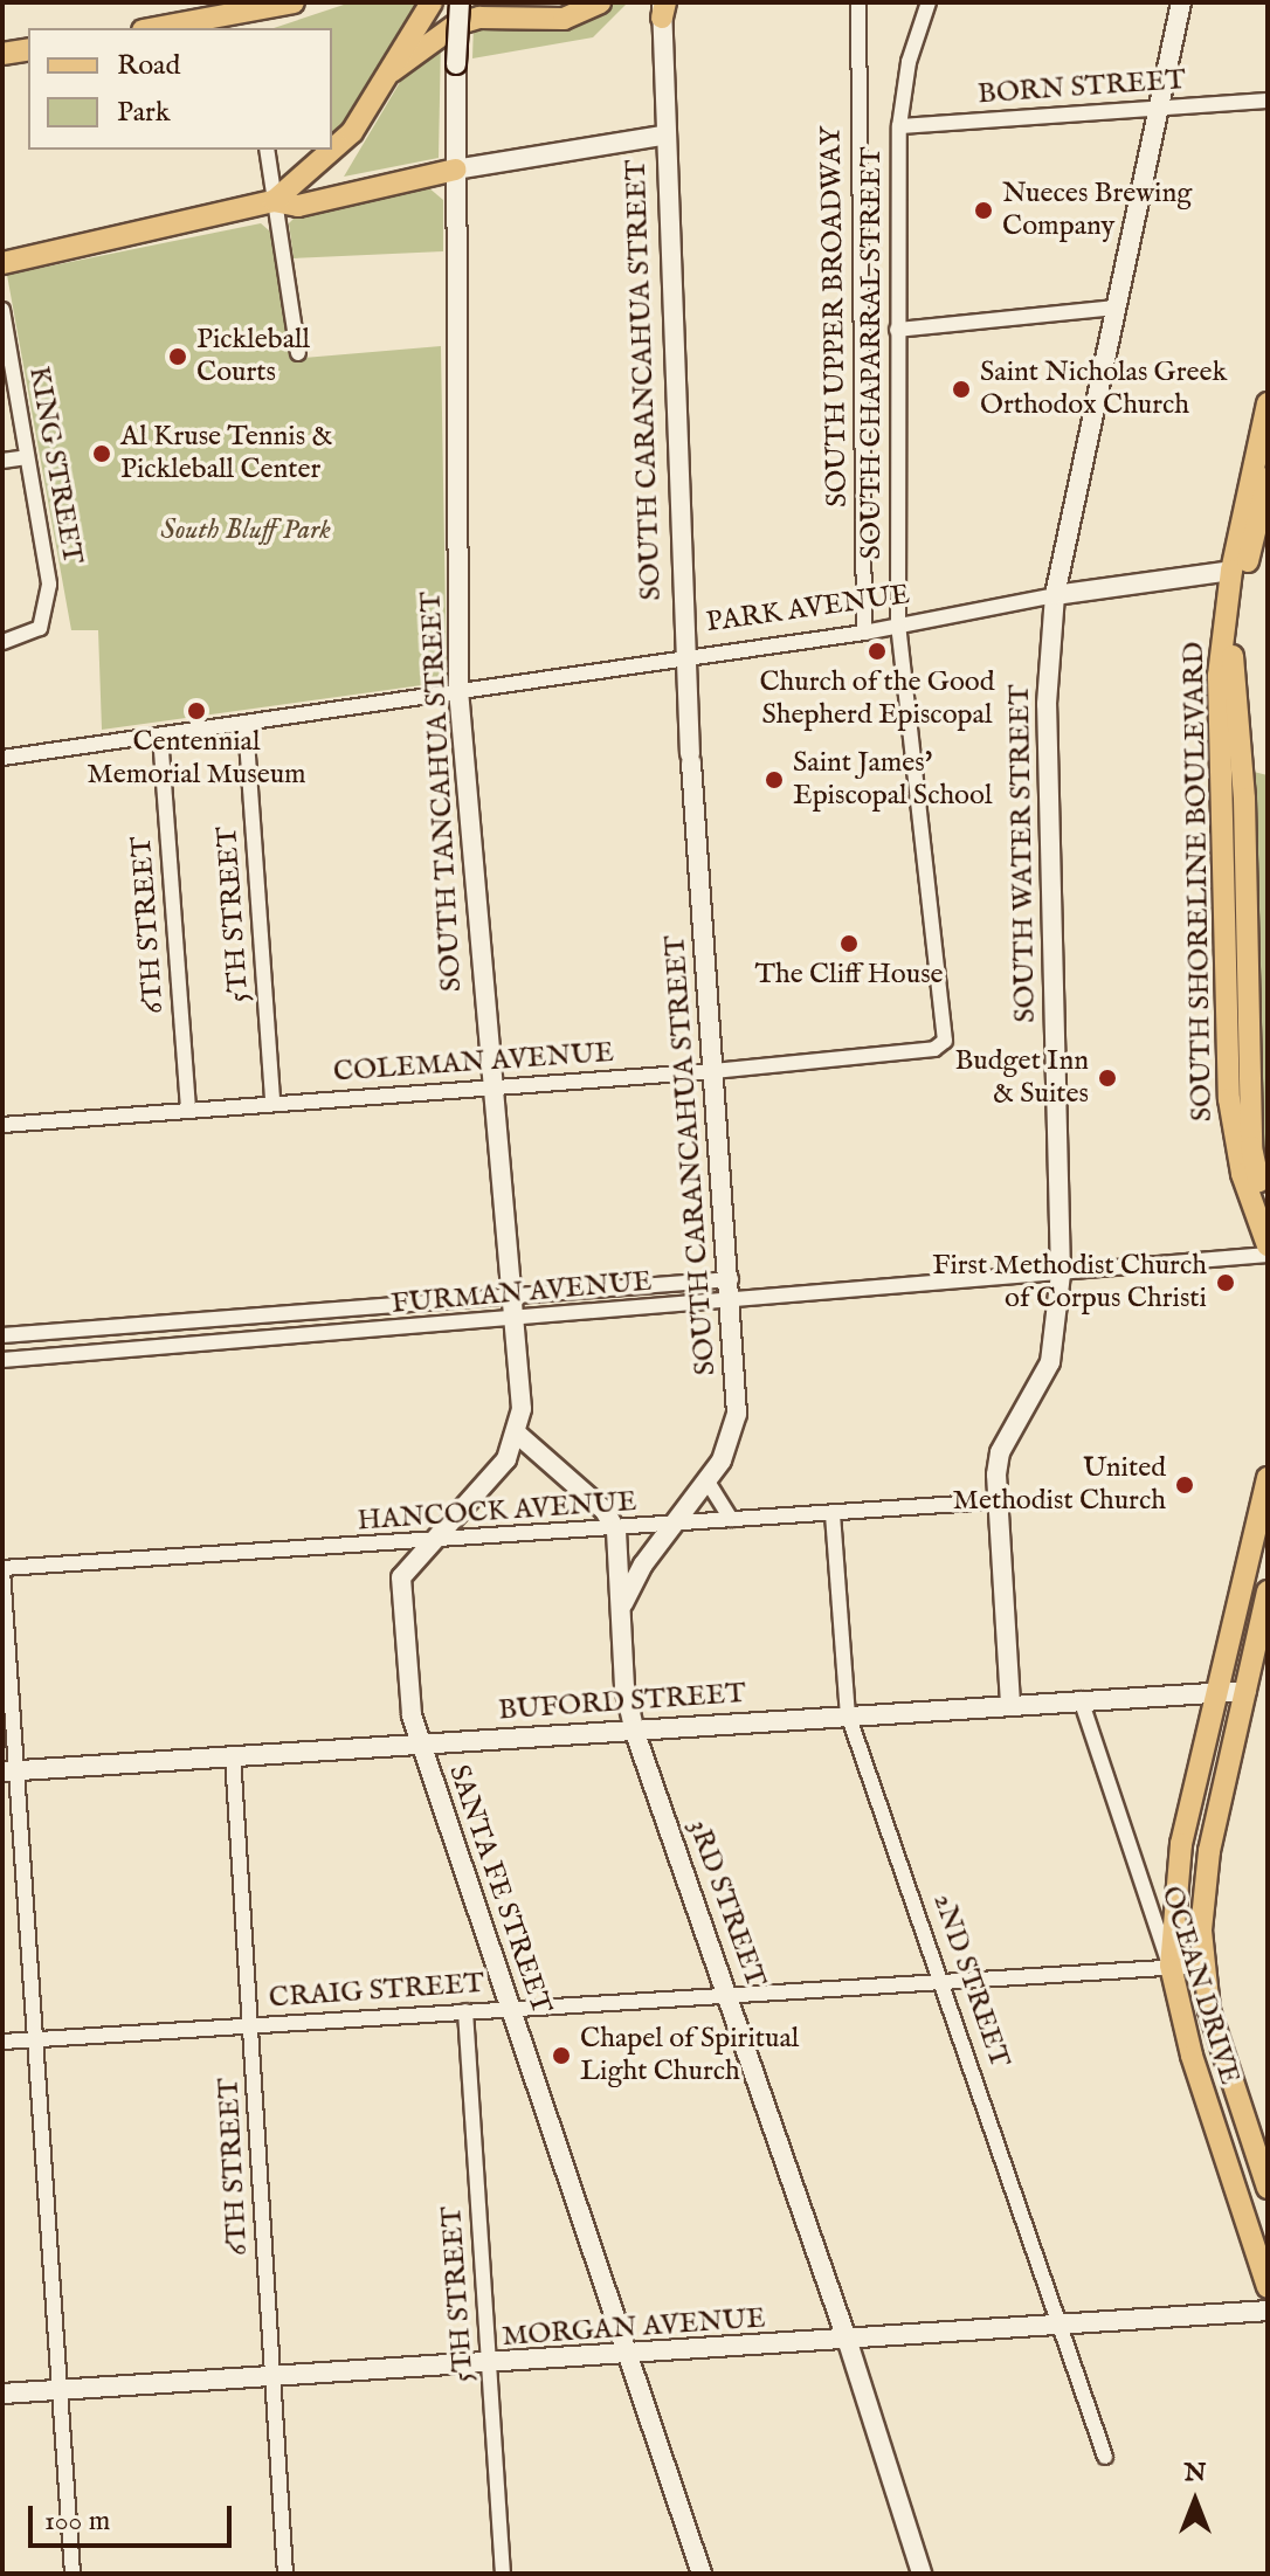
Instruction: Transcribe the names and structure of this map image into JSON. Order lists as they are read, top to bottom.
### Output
{
  "streets": {
    "main road": [
      "SOUTH CARANCAHUA STREET",
      "PARK AVENUE",
      "SOUTH TANCAHUA STREET",
      "SOUTH WATER STREET",
      "SOUTH SHORELINE BOULEVARD",
      "BUFORD STREET",
      "SANTA FE STREET",
      "3RD STREET",
      "OCEAN DRIVE",
      "MORGAN AVENUE"
    ],
    "street": [
      "BORN STREET",
      "SOUTH UPPER BROADWAY",
      "SOUTH CHAPARRAL STREET",
      "KING STREET",
      "5TH STREET",
      "6TH STREET",
      "COLEMAN AVENUE",
      "FURMAN AVENUE",
      "HANCOCK AVENUE",
      "2ND STREET",
      "CRAIG STREET"
    ]
  },
  "crossings": [
    ["BORN STREET", "SOUTH CHAPARRAL STREET"],
    ["BORN STREET", "SOUTH WATER STREET"],
    ["SOUTH UPPER BROADWAY", "PARK AVENUE"],
    ["SOUTH CHAPARRAL STREET", "PARK AVENUE"],
    ["SOUTH CHAPARRAL STREET", "COLEMAN AVENUE"],
    ["SOUTH CARANCAHUA STREET", "PARK AVENUE"],
    ["SOUTH CARANCAHUA STREET", "COLEMAN AVENUE"],
    ["SOUTH CARANCAHUA STREET", "FURMAN AVENUE"],
    ["SOUTH CARANCAHUA STREET", "HANCOCK AVENUE"],
    ["PARK AVENUE", "SOUTH TANCAHUA STREET"],
    ["PARK AVENUE", "SOUTH WATER STREET"],
    ["PARK AVENUE", "SOUTH SHORELINE BOULEVARD"],
    ["PARK AVENUE", "5TH STREET"],
    ["PARK AVENUE", "6TH STREET"],
    ["SOUTH TANCAHUA STREET", "COLEMAN AVENUE"],
    ["SOUTH TANCAHUA STREET", "FURMAN AVENUE"],
    ["SOUTH TANCAHUA STREET", "HANCOCK AVENUE"],
    ["SOUTH WATER STREET", "FURMAN AVENUE"],
    ["SOUTH WATER STREET", "HANCOCK AVENUE"],
    ["SOUTH WATER STREET", "BUFORD STREET"],
    ["5TH STREET", "COLEMAN AVENUE"],
    ["5TH STREET", "CRAIG STREET"],
    ["5TH STREET", "MORGAN AVENUE"],
    ["6TH STREET", "COLEMAN AVENUE"],
    ["6TH STREET", "BUFORD STREET"],
    ["6TH STREET", "CRAIG STREET"],
    ["6TH STREET", "MORGAN AVENUE"],
    ["HANCOCK AVENUE", "3RD STREET"],
    ["HANCOCK AVENUE", "2ND STREET"],
    ["BUFORD STREET", "SANTA FE STREET"],
    ["BUFORD STREET", "3RD STREET"],
    ["BUFORD STREET", "2ND STREET"],
    ["BUFORD STREET", "OCEAN DRIVE"],
    ["SANTA FE STREET", "CRAIG STREET"],
    ["SANTA FE STREET", "MORGAN AVENUE"],
    ["3RD STREET", "CRAIG STREET"],
    ["3RD STREET", "MORGAN AVENUE"],
    ["2ND STREET", "CRAIG STREET"],
    ["2ND STREET", "MORGAN AVENUE"],
    ["OCEAN DRIVE", "CRAIG STREET"]
  ],
  "parks": ["South Bluff Park"],
  "places": [
    "Nueces Brewing Company",
    "Pickleball Courts",
    "Saint Nicholas Greek Orthodox Church",
    "Al Kruse Tennis & Pickleball Center",
    "Church of the Good Shepherd Episcopal",
    "Centennial Memorial Museum",
    "Saint James' Episcopal School",
    "The Cliff House",
    "Budget Inn & Suites",
    "First Methodist Church of Corpus Christi",
    "United Methodist Church",
    "Chapel of Spiritual Light Church"
  ],
  "legend": ["Road", "Park"],
  "scale_bar": "100 m",
  "north": "top"
}
